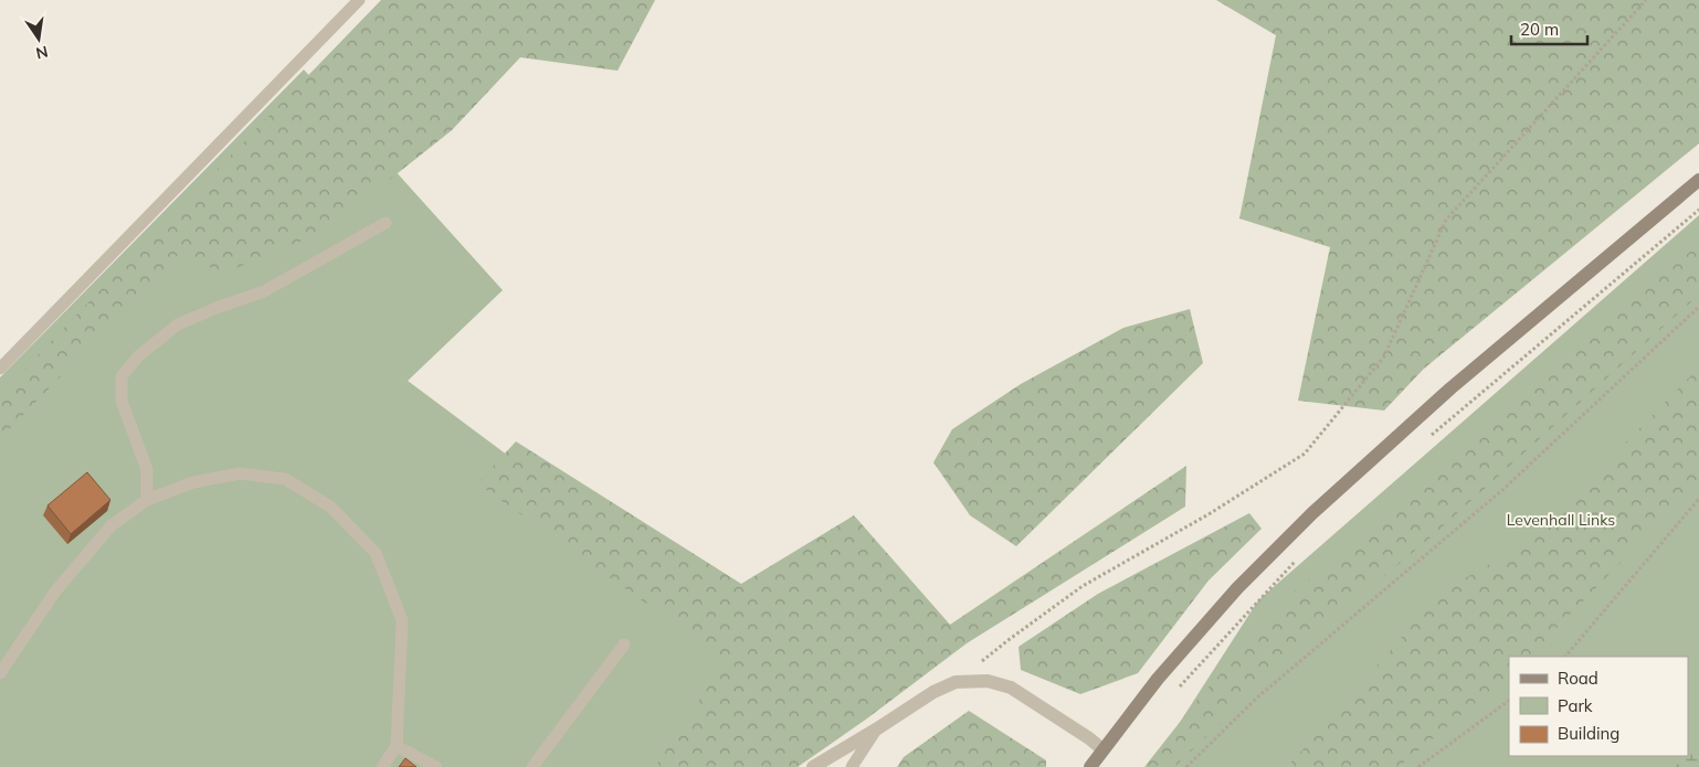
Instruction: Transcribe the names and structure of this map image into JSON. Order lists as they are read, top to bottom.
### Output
{
  "parks": ["Levenhall Links"],
  "legend": ["Road", "Park", "Building"],
  "scale_bar": "20 m",
  "north": "bottom"
}
